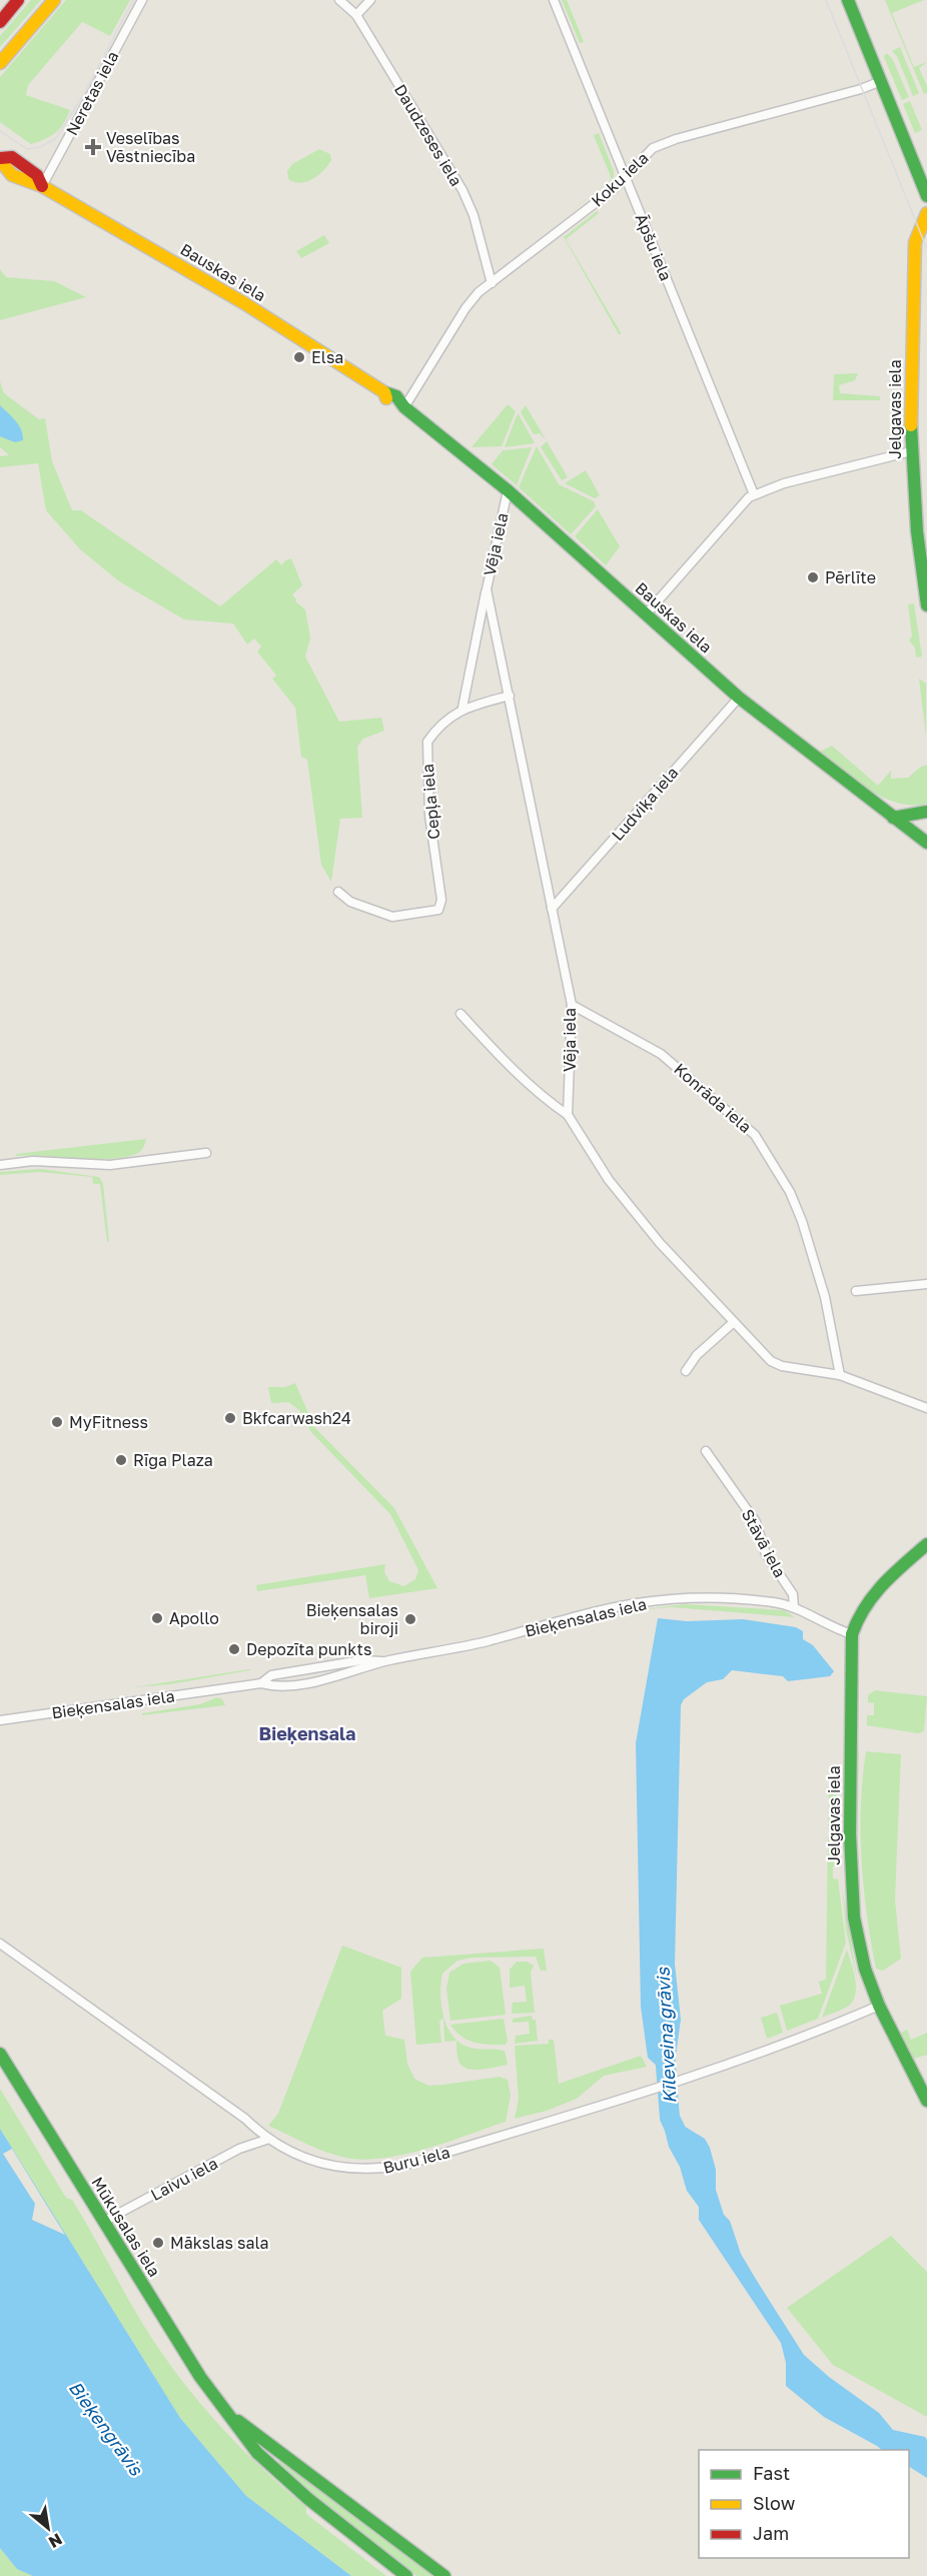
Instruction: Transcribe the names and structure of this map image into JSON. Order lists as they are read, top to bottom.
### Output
{
  "streets": {
    "main road": ["Bauskas iela", "Jelgavas iela", "Mūkusalas iela"],
    "street": [
      "Neretas iela",
      "Daudzeses iela",
      "Koku iela",
      "Āpšu iela",
      "Vēja iela",
      "Cepļa iela",
      "Ludviķa iela",
      "Konrāda iela",
      "Stāvā iela",
      "Bieķensalas iela",
      "Buru iela",
      "Laivu iela"
    ]
  },
  "crossings": [
    ["Neretas iela", "Bauskas iela"],
    ["Daudzeses iela", "Koku iela"],
    ["Koku iela", "Āpšu iela"],
    ["Koku iela", "Bauskas iela"],
    ["Bauskas iela", "Vēja iela"],
    ["Bauskas iela", "Ludviķa iela"],
    ["Jelgavas iela", "Bieķensalas iela"],
    ["Jelgavas iela", "Buru iela"],
    ["Vēja iela", "Cepļa iela"],
    ["Vēja iela", "Ludviķa iela"],
    ["Vēja iela", "Konrāda iela"],
    ["Stāvā iela", "Bieķensalas iela"],
    ["Buru iela", "Laivu iela"],
    ["Laivu iela", "Mūkusalas iela"]
  ],
  "districts": ["Bieķensala"],
  "water": ["Kīleveina grāvis", "Bieķengrāvis"],
  "places": {
    "health": ["Veselības Vēstniecība"],
    "other": [
      "Elsa",
      "Pērlīte",
      "Bkfcarwash24",
      "MyFitness",
      "Rīga Plaza",
      "Apollo",
      "Bieķensalas biroji",
      "Depozīta punkts",
      "Mākslas sala"
    ]
  },
  "legend": ["Fast", "Slow", "Jam"],
  "north": "bottom right"
}
